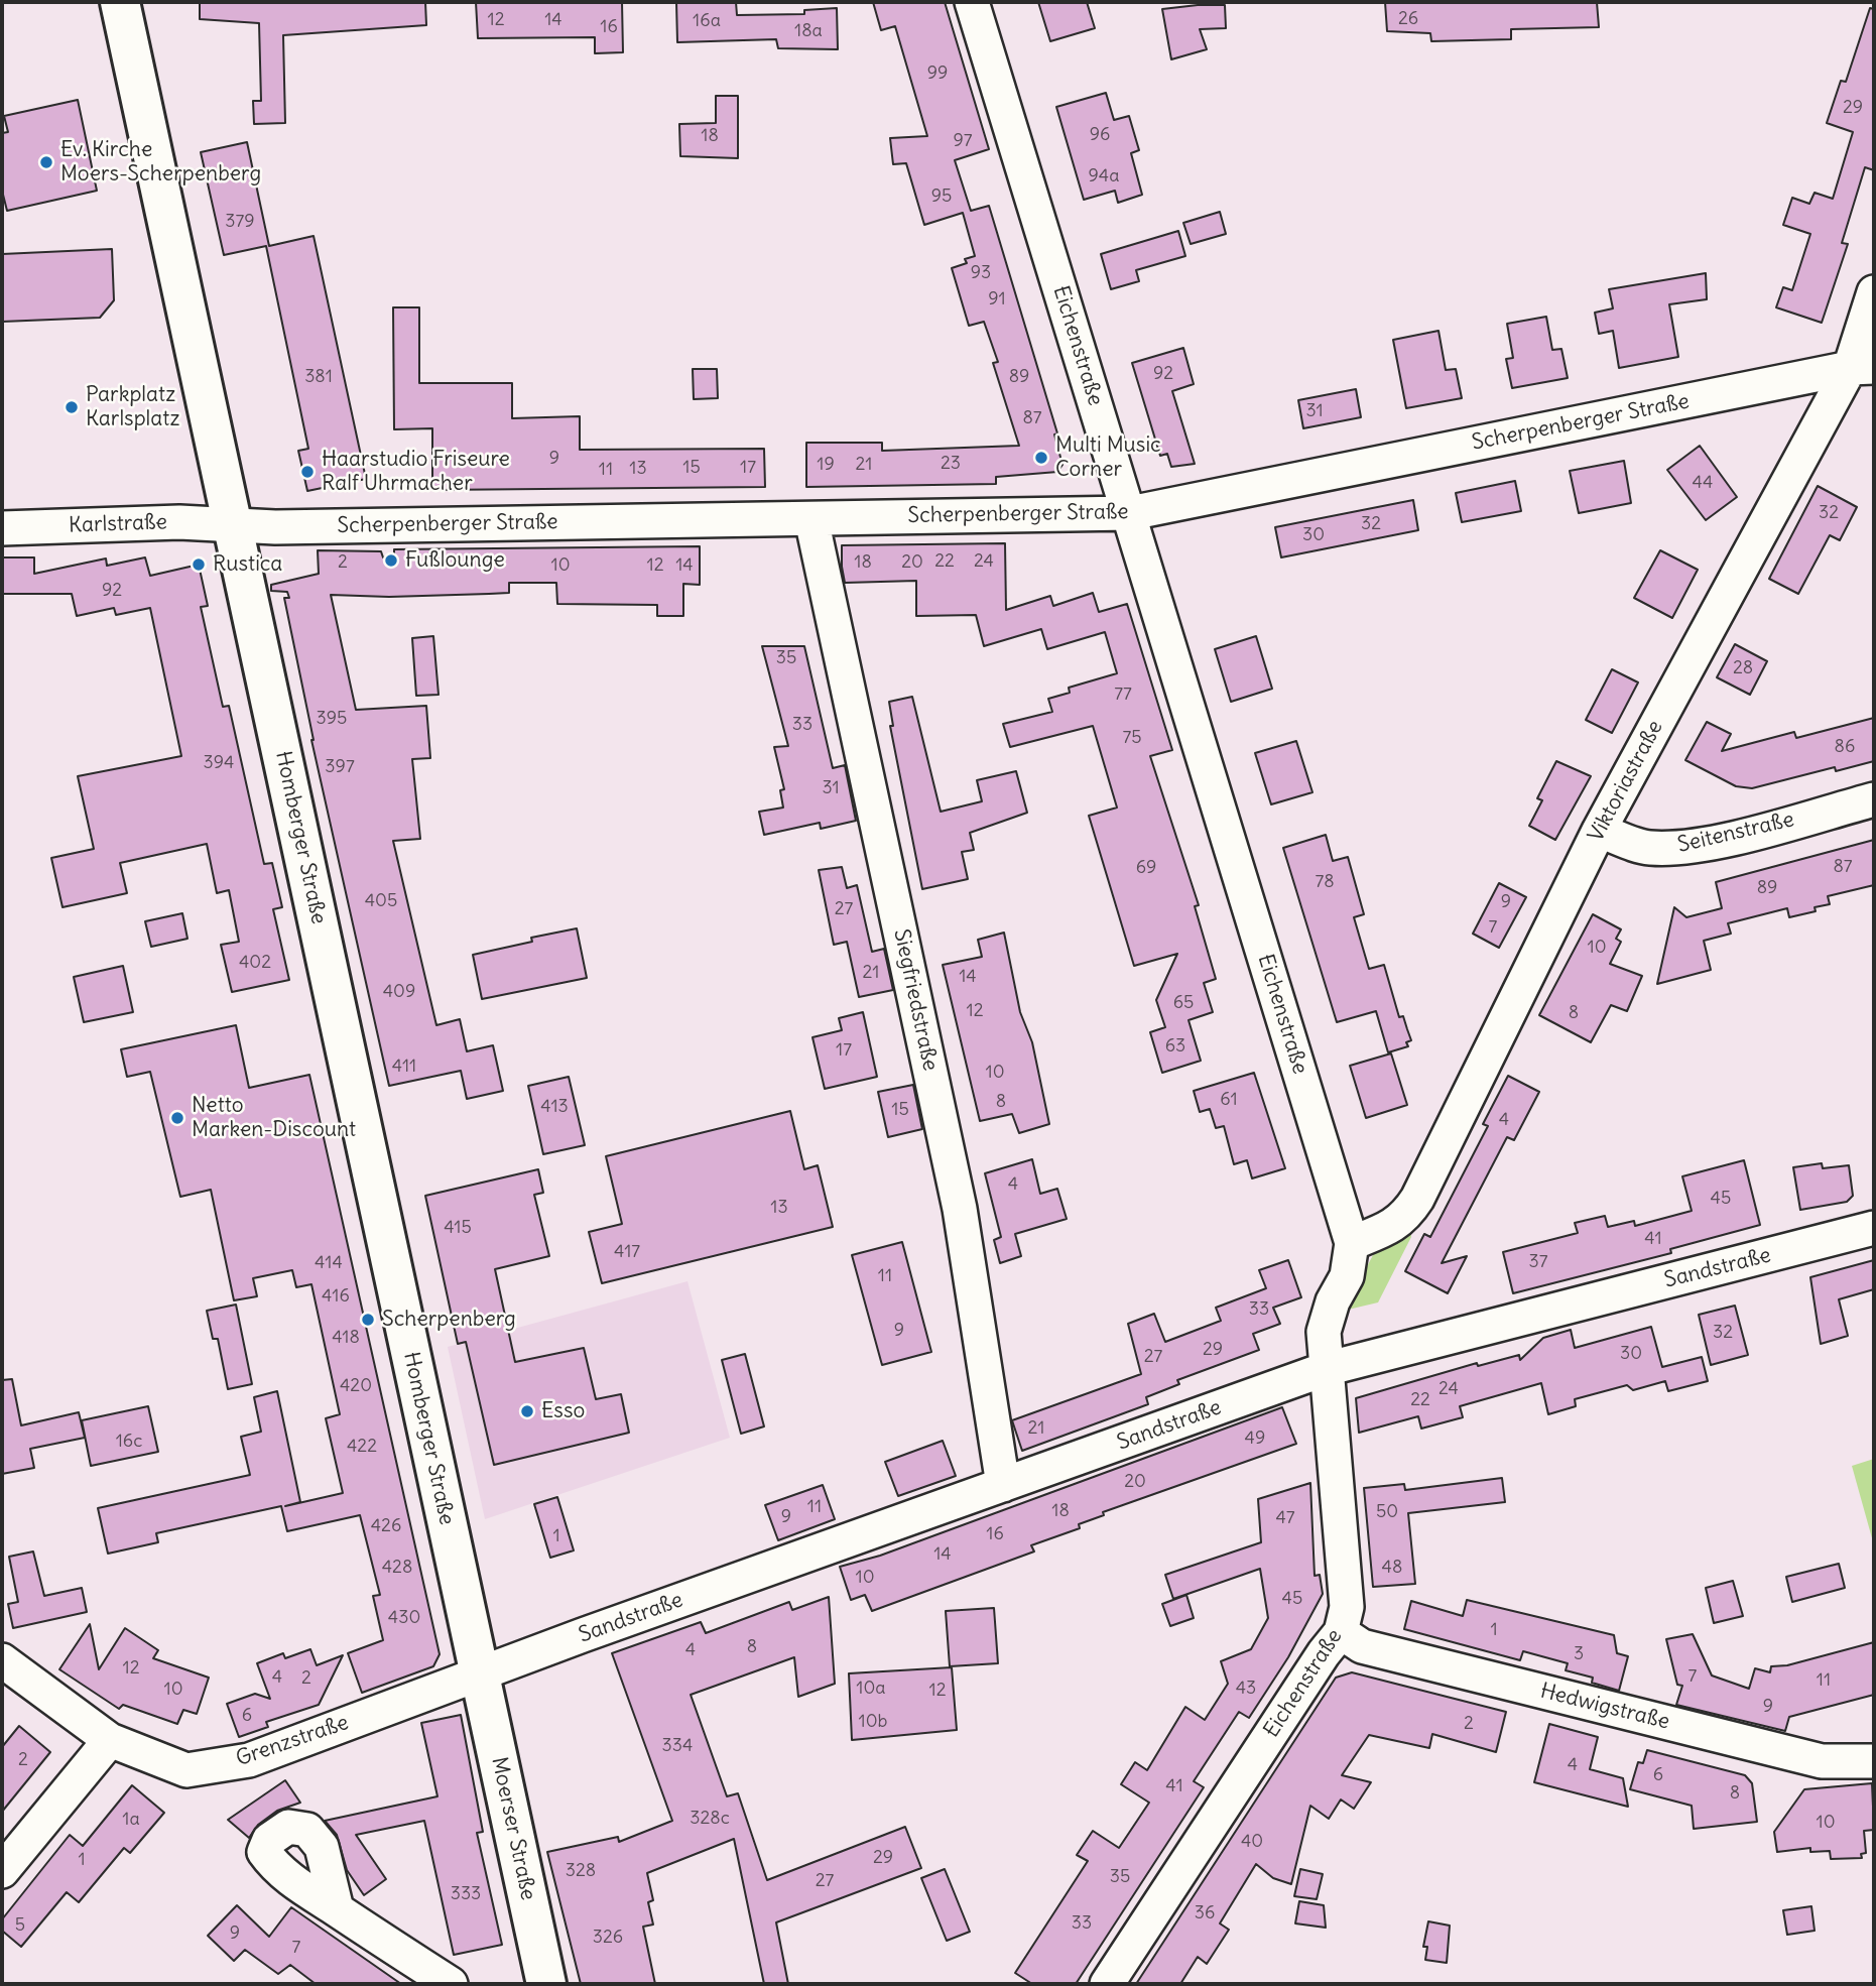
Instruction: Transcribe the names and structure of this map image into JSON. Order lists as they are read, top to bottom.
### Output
{
  "streets": {
    "main road": ["Homberger Straße", "Moerser Straße"],
    "street": [
      "Eichenstraße",
      "Scherpenberger Straße",
      "Karlstraße",
      "Viktoriastraße",
      "Seitenstraße",
      "Siegfriedstraße",
      "Sandstraße",
      "Hedwigstraße",
      "Grenzstraße"
    ]
  },
  "crossings": [
    ["Eichenstraße", "Scherpenberger Straße"],
    ["Eichenstraße", "Viktoriastraße"],
    ["Eichenstraße", "Sandstraße"],
    ["Eichenstraße", "Hedwigstraße"],
    ["Scherpenberger Straße", "Karlstraße"],
    ["Scherpenberger Straße", "Viktoriastraße"],
    ["Scherpenberger Straße", "Homberger Straße"],
    ["Scherpenberger Straße", "Siegfriedstraße"],
    ["Karlstraße", "Homberger Straße"],
    ["Viktoriastraße", "Seitenstraße"],
    ["Homberger Straße", "Sandstraße"],
    ["Homberger Straße", "Grenzstraße"],
    ["Homberger Straße", "Moerser Straße"],
    ["Siegfriedstraße", "Sandstraße"],
    ["Sandstraße", "Grenzstraße"],
    ["Sandstraße", "Moerser Straße"],
    ["Grenzstraße", "Moerser Straße"]
  ],
  "places": [
    "Ev. Kirche Moers-Scherpenberg",
    "Parkplatz Karlsplatz",
    "Multi Music Corner",
    "Haarstudio Friseure Ralf Uhrmacher",
    "Fußlounge",
    "Rustica",
    "Netto Marken-Discount",
    "Scherpenberg",
    "Esso"
  ],
  "house_numbers": [
    "26",
    "12",
    "14",
    "16a",
    "16",
    "18a",
    "99",
    "29",
    "96",
    "18",
    "97",
    "94a",
    "95",
    "379",
    "93",
    "91",
    "92",
    "381",
    "89",
    "31",
    "87",
    "9",
    "23",
    "19",
    "21",
    "15",
    "17",
    "13",
    "11",
    "44",
    "32",
    "32",
    "30",
    "22",
    "24",
    "2",
    "18",
    "20",
    "10",
    "12",
    "14",
    "92",
    "35",
    "28",
    "77",
    "395",
    "33",
    "75",
    "86",
    "394",
    "397",
    "31",
    "87",
    "69",
    "78",
    "89",
    "405",
    "9",
    "27",
    "7",
    "10",
    "402",
    "21",
    "14",
    "409",
    "65",
    "12",
    "8",
    "63",
    "17",
    "411",
    "10",
    "61",
    "8",
    "413",
    "15",
    "4",
    "4",
    "45",
    "13",
    "415",
    "41",
    "417",
    "37",
    "414",
    "11",
    "416",
    "33",
    "9",
    "32",
    "418",
    "29",
    "30",
    "27",
    "420",
    "24",
    "22",
    "21",
    "49",
    "16c",
    "422",
    "20",
    "11",
    "18",
    "50",
    "9",
    "47",
    "426",
    "16",
    "1",
    "14",
    "428",
    "48",
    "10",
    "45",
    "430",
    "1",
    "8",
    "4",
    "3",
    "12",
    "7",
    "4",
    "2",
    "11",
    "10a",
    "43",
    "10",
    "12",
    "9",
    "6",
    "10b",
    "2",
    "334",
    "2",
    "4",
    "6",
    "41",
    "8",
    "328c",
    "1a",
    "10",
    "40",
    "29",
    "1",
    "328",
    "35",
    "27",
    "333",
    "36",
    "33",
    "5",
    "9",
    "326",
    "7"
  ]
}
